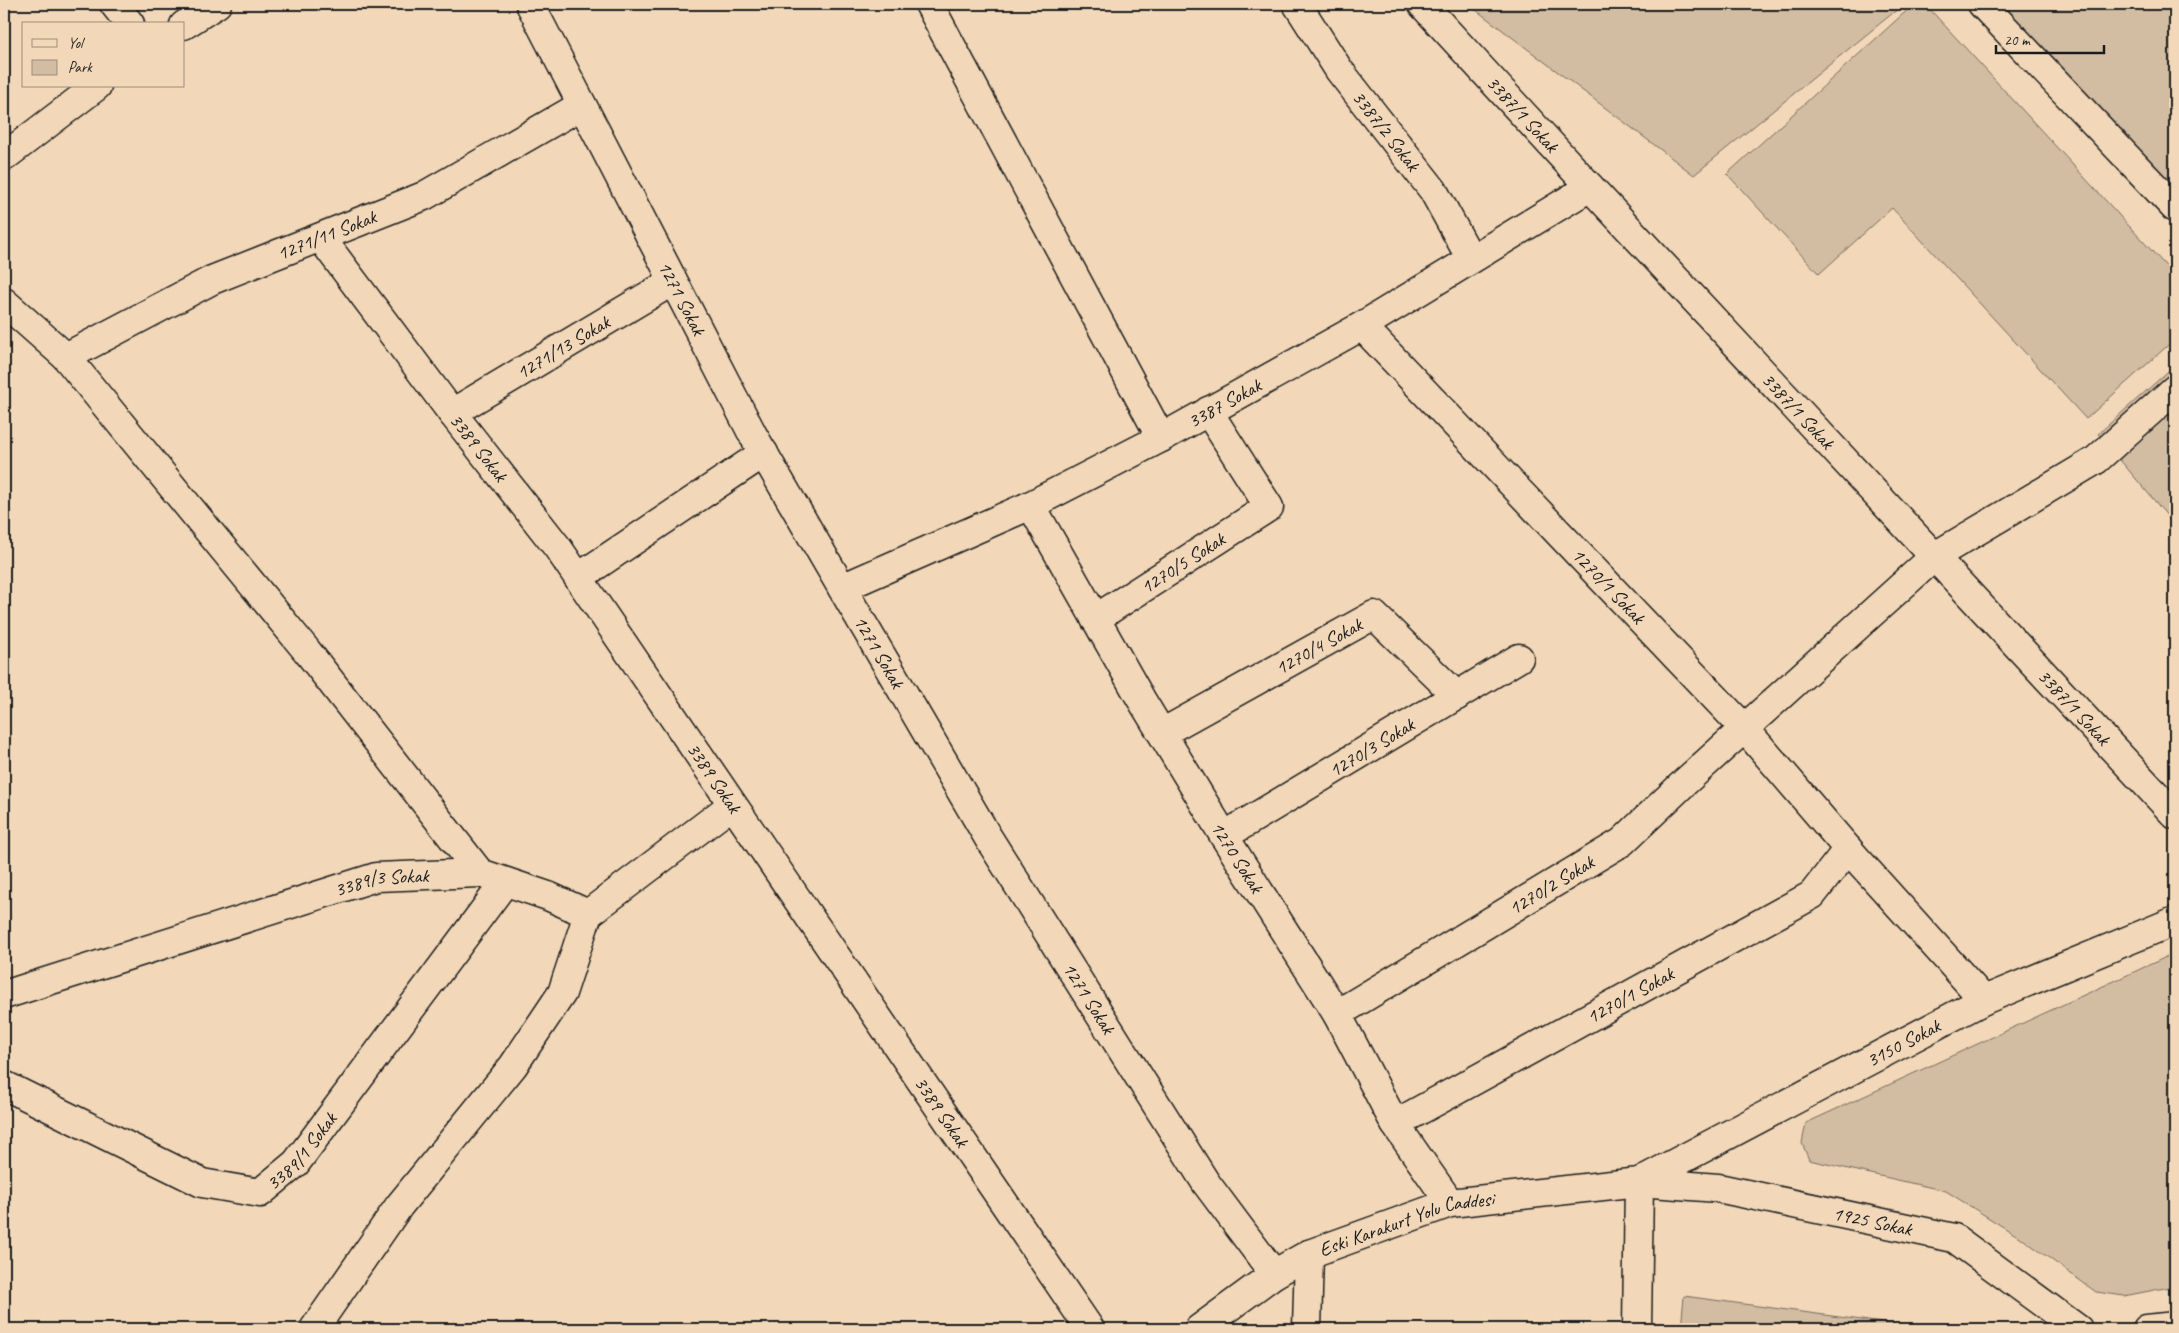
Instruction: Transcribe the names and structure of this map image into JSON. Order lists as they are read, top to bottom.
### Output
{
  "streets": {
    "street": [
      "3387/1 Sokak",
      "3387/2 Sokak",
      "1271/11 Sokak",
      "1271 Sokak",
      "1271/13 Sokak",
      "3387 Sokak",
      "3389 Sokak",
      "1270/5 Sokak",
      "1270/1 Sokak",
      "1270/4 Sokak",
      "1270/3 Sokak",
      "1270 Sokak",
      "3389/3 Sokak",
      "1270/2 Sokak",
      "3150 Sokak",
      "3389/1 Sokak",
      "1925 Sokak",
      "Eski Karakurt Yolu Caddesi"
    ]
  },
  "crossings": [
    ["3387/1 Sokak", "3387 Sokak"],
    ["3387/1 Sokak", "1270/2 Sokak"],
    ["3387/2 Sokak", "3387 Sokak"],
    ["1271/11 Sokak", "1271 Sokak"],
    ["1271/11 Sokak", "3389 Sokak"],
    ["1271 Sokak", "1271/13 Sokak"],
    ["1271 Sokak", "3387 Sokak"],
    ["1271 Sokak", "Eski Karakurt Yolu Caddesi"],
    ["1271/13 Sokak", "3389 Sokak"],
    ["3387 Sokak", "1270/5 Sokak"],
    ["3387 Sokak", "1270/1 Sokak"],
    ["3387 Sokak", "1270 Sokak"],
    ["1270/5 Sokak", "1270 Sokak"],
    ["1270/1 Sokak", "1270 Sokak"],
    ["1270/1 Sokak", "1270/2 Sokak"],
    ["1270/1 Sokak", "3150 Sokak"],
    ["1270/4 Sokak", "1270/3 Sokak"],
    ["1270/4 Sokak", "1270 Sokak"],
    ["1270/3 Sokak", "1270 Sokak"],
    ["1270 Sokak", "1270/2 Sokak"],
    ["1270 Sokak", "Eski Karakurt Yolu Caddesi"],
    ["3389/3 Sokak", "3389/1 Sokak"],
    ["3150 Sokak", "1925 Sokak"],
    ["3150 Sokak", "Eski Karakurt Yolu Caddesi"],
    ["1925 Sokak", "Eski Karakurt Yolu Caddesi"]
  ],
  "legend": ["Yol", "Park"],
  "scale_bar": "20 m"
}
